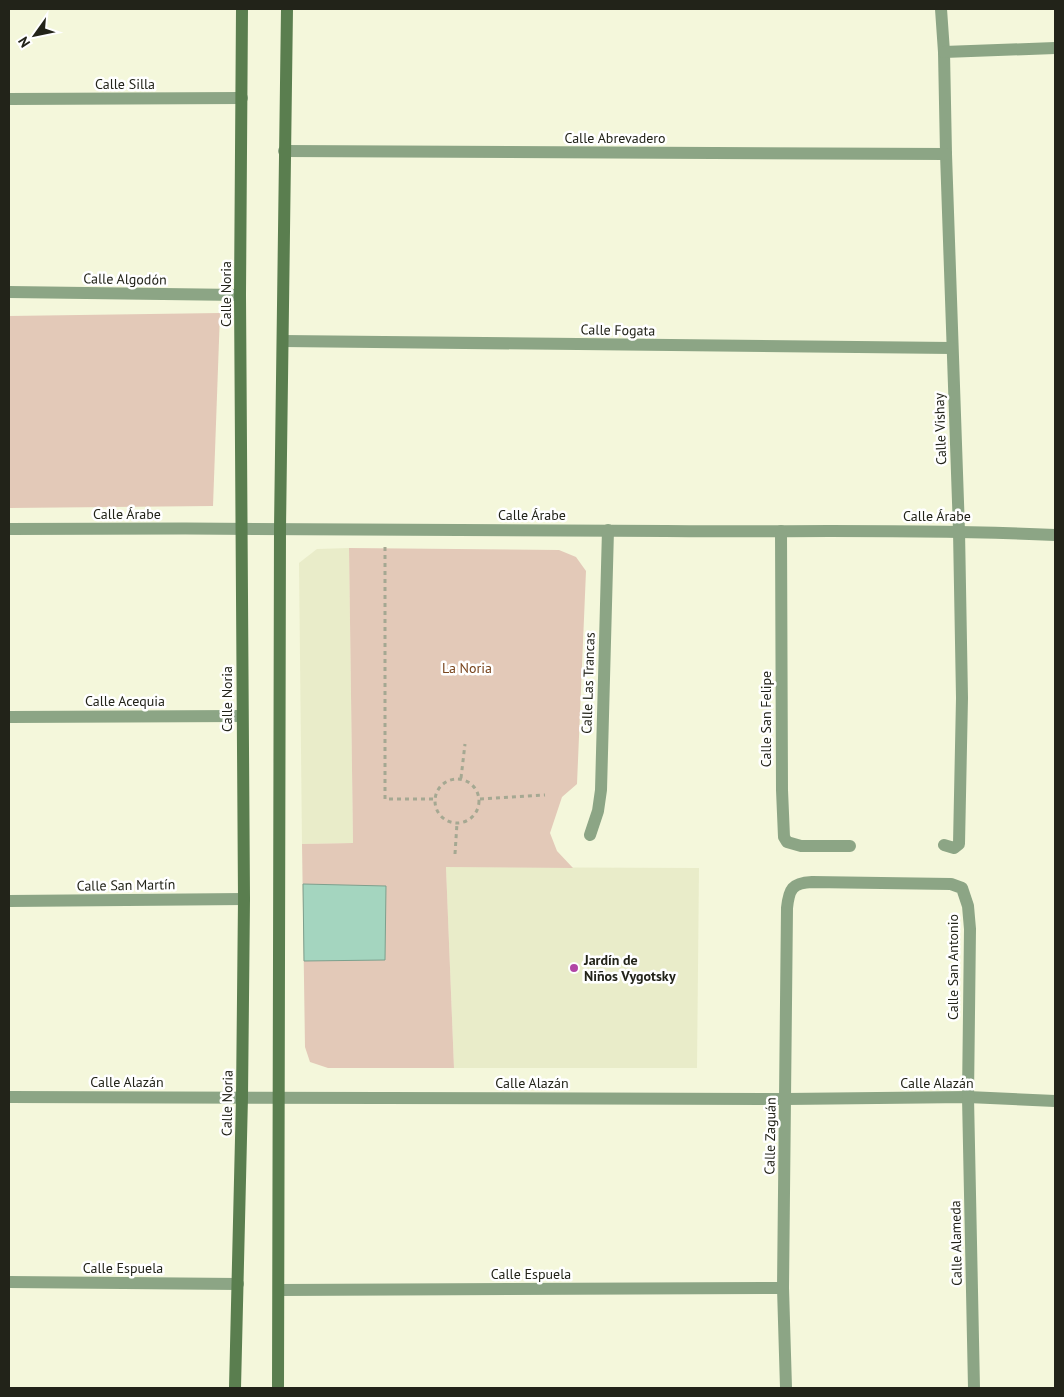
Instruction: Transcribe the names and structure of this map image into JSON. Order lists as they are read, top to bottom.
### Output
{
  "streets": {
    "street": [
      "Calle Silla",
      "Calle Abrevadero",
      "Calle Algodón",
      "Calle Noria",
      "Calle Fogata",
      "Calle Vishay",
      "Calle Árabe",
      "Calle Las Trancas",
      "Calle Acequia",
      "Calle San Felipe",
      "Calle San Martín",
      "Calle San Antonio",
      "Calle Alazán",
      "Calle Zaguán",
      "Calle Alameda",
      "Calle Espuela"
    ]
  },
  "crossings": [
    ["Calle Silla", "Calle Noria"],
    ["Calle Abrevadero", "Calle Vishay"],
    ["Calle Algodón", "Calle Noria"],
    ["Calle Noria", "Calle Árabe"],
    ["Calle Noria", "Calle Acequia"],
    ["Calle Noria", "Calle San Martín"],
    ["Calle Noria", "Calle Alazán"],
    ["Calle Noria", "Calle Espuela"],
    ["Calle Fogata", "Calle Vishay"],
    ["Calle Vishay", "Calle Árabe"],
    ["Calle Árabe", "Calle Las Trancas"],
    ["Calle Árabe", "Calle San Felipe"],
    ["Calle San Antonio", "Calle Alazán"],
    ["Calle San Antonio", "Calle Zaguán"],
    ["Calle San Antonio", "Calle Alameda"],
    ["Calle Alazán", "Calle Zaguán"],
    ["Calle Alazán", "Calle Alameda"],
    ["Calle Zaguán", "Calle Espuela"]
  ],
  "parks": ["La Noria"],
  "places": ["Jardín de Niños Vygotsky"],
  "north": "bottom left"
}
